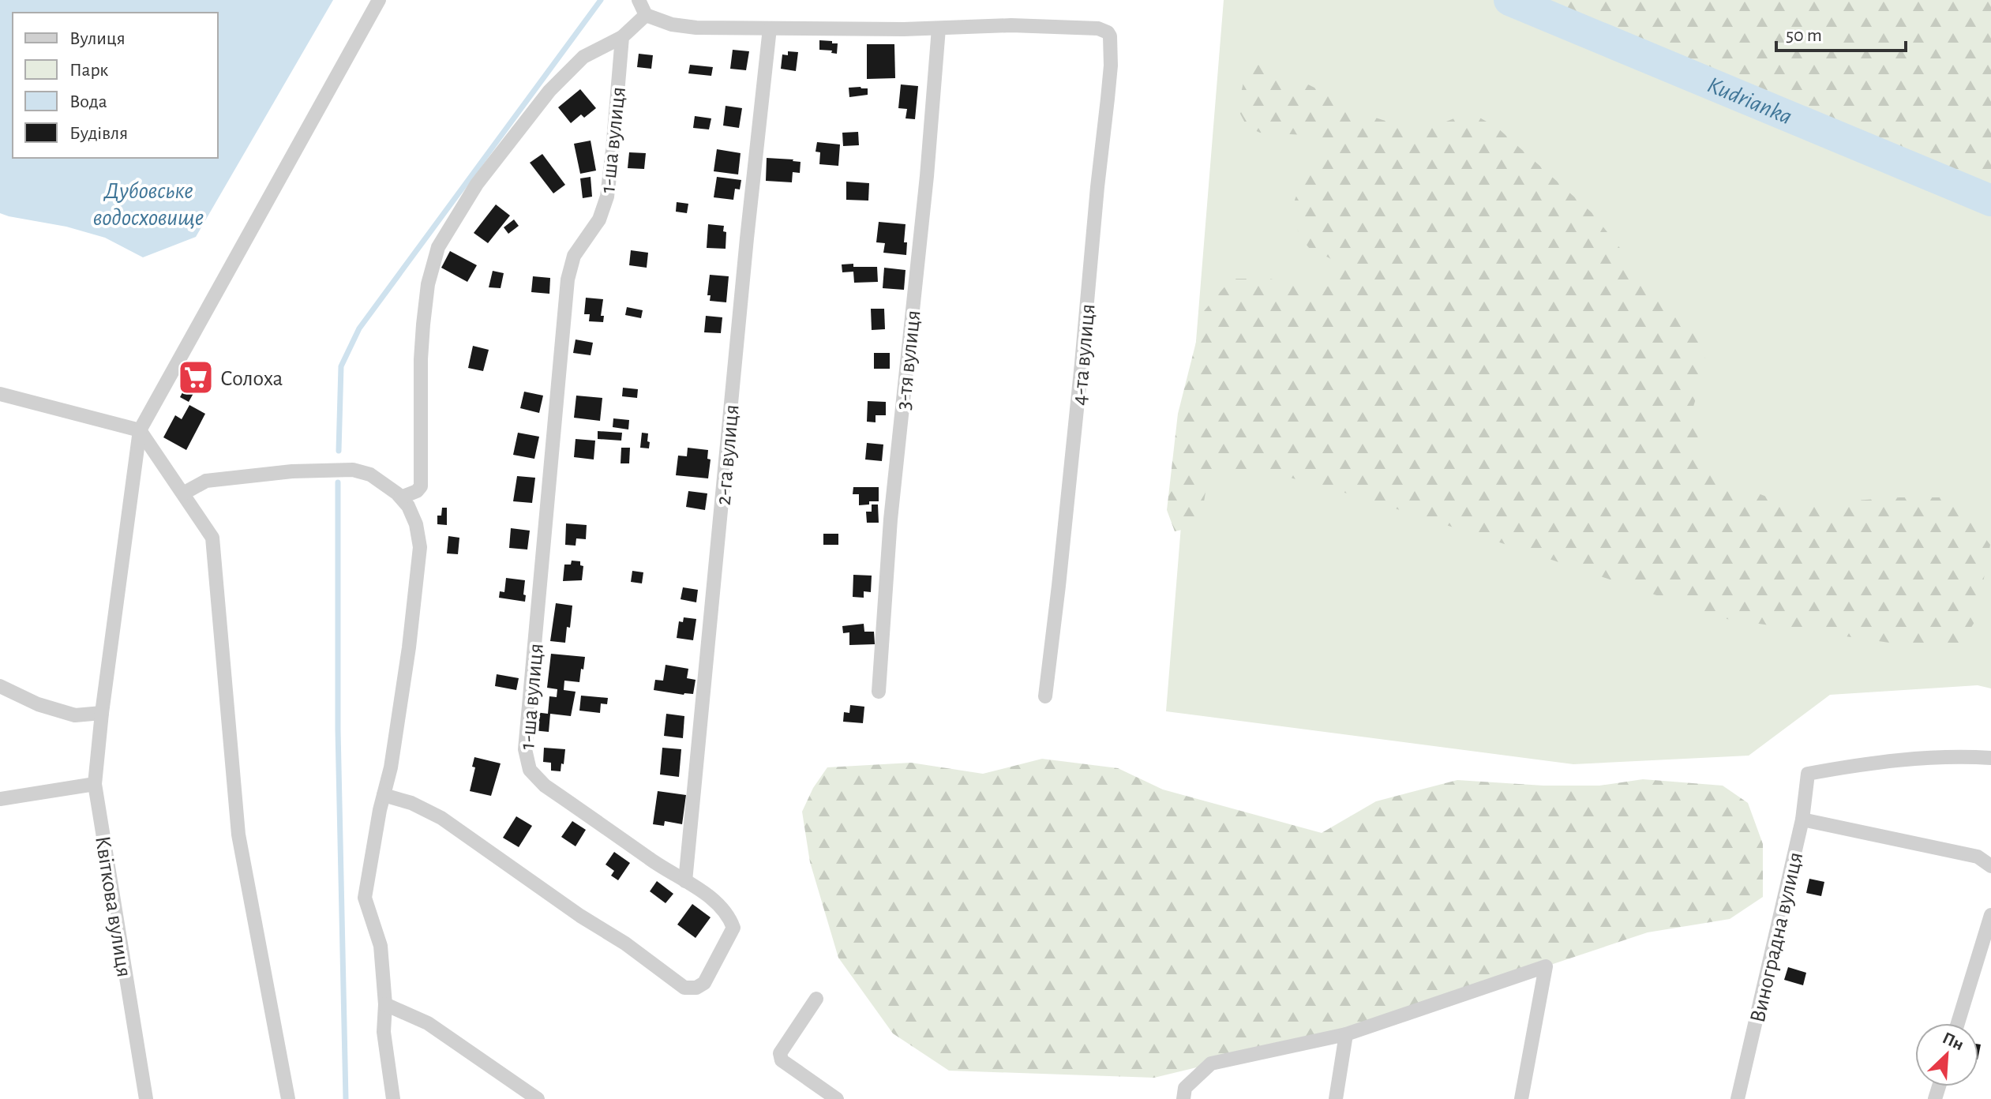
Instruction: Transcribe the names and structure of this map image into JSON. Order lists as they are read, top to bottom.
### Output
{
  "streets": {
    "street": [
      "1-ша вулиця",
      "4-та вулиця",
      "3-тя вулиця",
      "2-га вулиця",
      "Квіткова вулиця",
      "Виноградна вулиця"
    ]
  },
  "crossings": [
    ["1-ша вулиця", "2-га вулиця"],
    ["4-та вулиця", "3-тя вулиця"]
  ],
  "water": ["Kudrianka", "Дубовське водосховище"],
  "places": {
    "supermarket": ["Солоха"]
  },
  "legend": [
    "Вулиця",
    "Парк",
    "Вода",
    "Будівля"
  ],
  "scale_bar": "50 m",
  "north": "top right"
}
